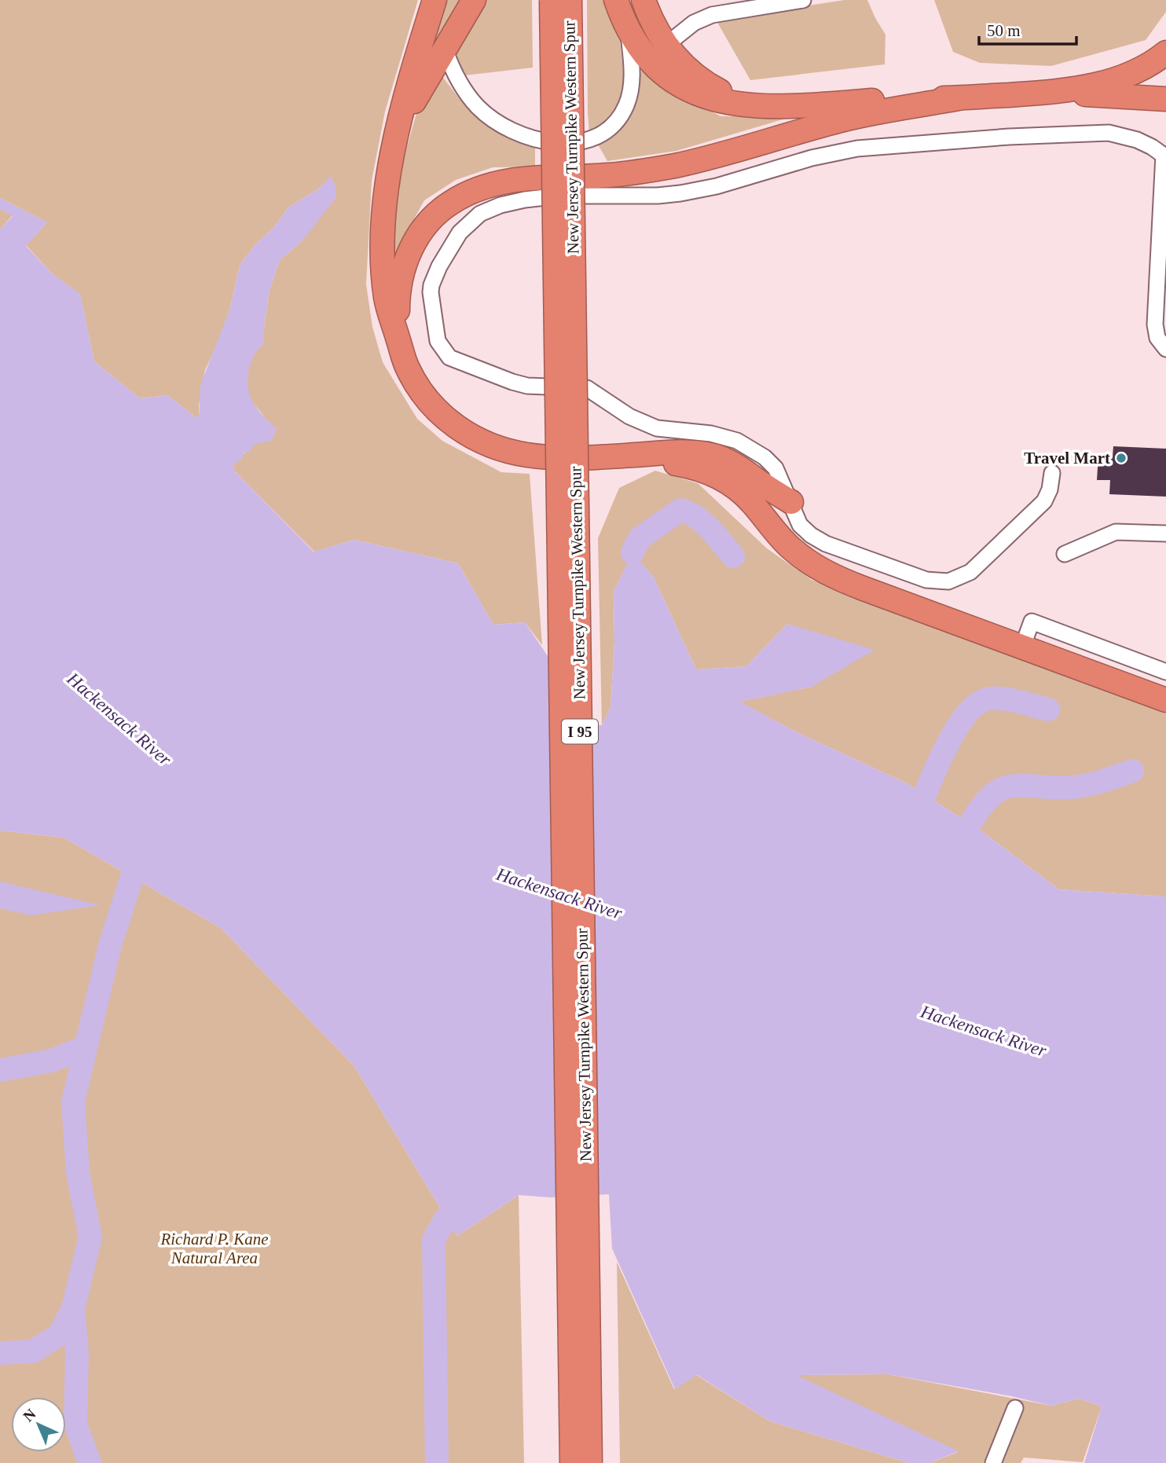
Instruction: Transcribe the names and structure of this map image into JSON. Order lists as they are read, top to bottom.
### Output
{
  "streets": {
    "highway": ["New Jersey Turnpike Western Spur", "I 95"]
  },
  "water": ["Hackensack River"],
  "parks": ["Richard P. Kane Natural Area"],
  "places": ["Travel Mart"],
  "scale_bar": "50 m",
  "north": "top left"
}
